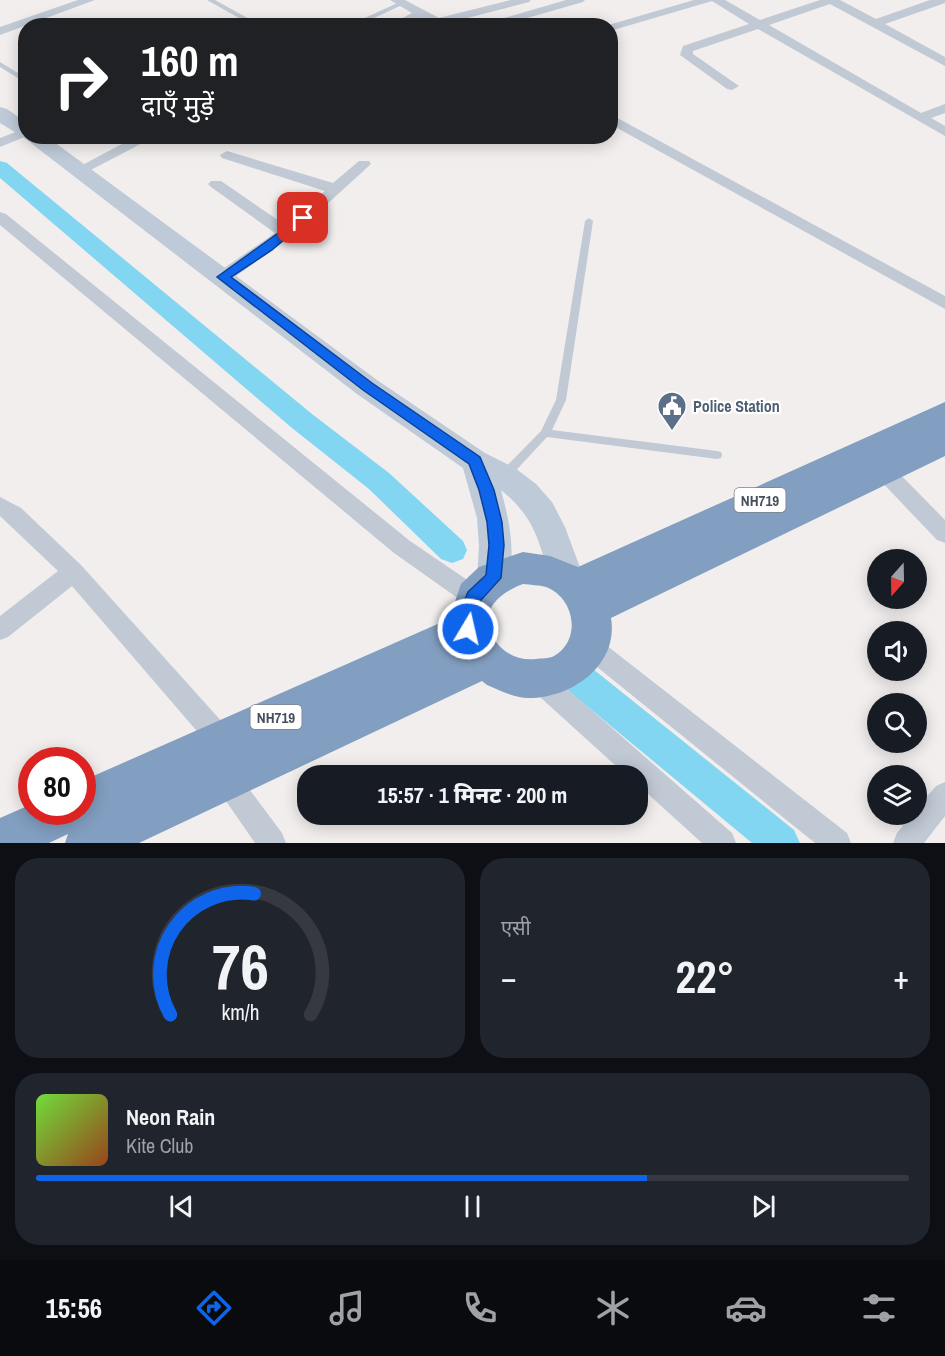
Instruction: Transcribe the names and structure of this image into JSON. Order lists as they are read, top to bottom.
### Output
{
  "streets": {
    "highway": ["NH719"]
  },
  "places": {
    "public building": ["Police Station"]
  },
  "north": "bottom",
  "page": {
    "turn": ["160 m", "दाएँ मुड़ें"],
    "limit": "80",
    "trip": "15:57 · 1 मिनट · 200 m",
    "tile": "एसी",
    "heat": ["−", "22°", "+"],
    "song": ["Neon Rain", "Kite Club"],
    "tabs": "15:56",
    "gauge": ["76", "km/h"]
  }
}
